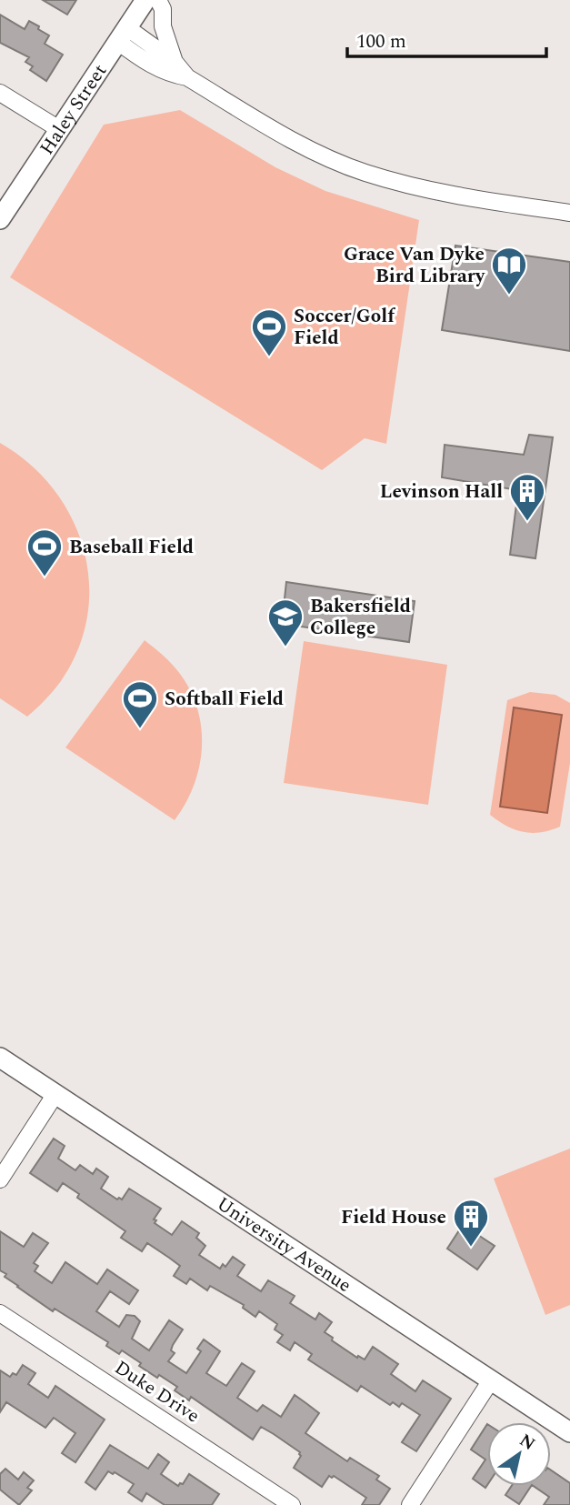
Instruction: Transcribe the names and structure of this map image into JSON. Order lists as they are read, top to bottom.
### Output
{
  "streets": {
    "street": ["Haley Street", "University Avenue", "Duke Drive"]
  },
  "places": {
    "library": ["Grace Van Dyke Bird Library"],
    "sports": ["Soccer/Golf Field", "Baseball Field", "Softball Field"],
    "building": ["Levinson Hall", "Field House"],
    "school or university": ["Bakersfield College"]
  },
  "scale_bar": "100 m",
  "north": "top right"
}
